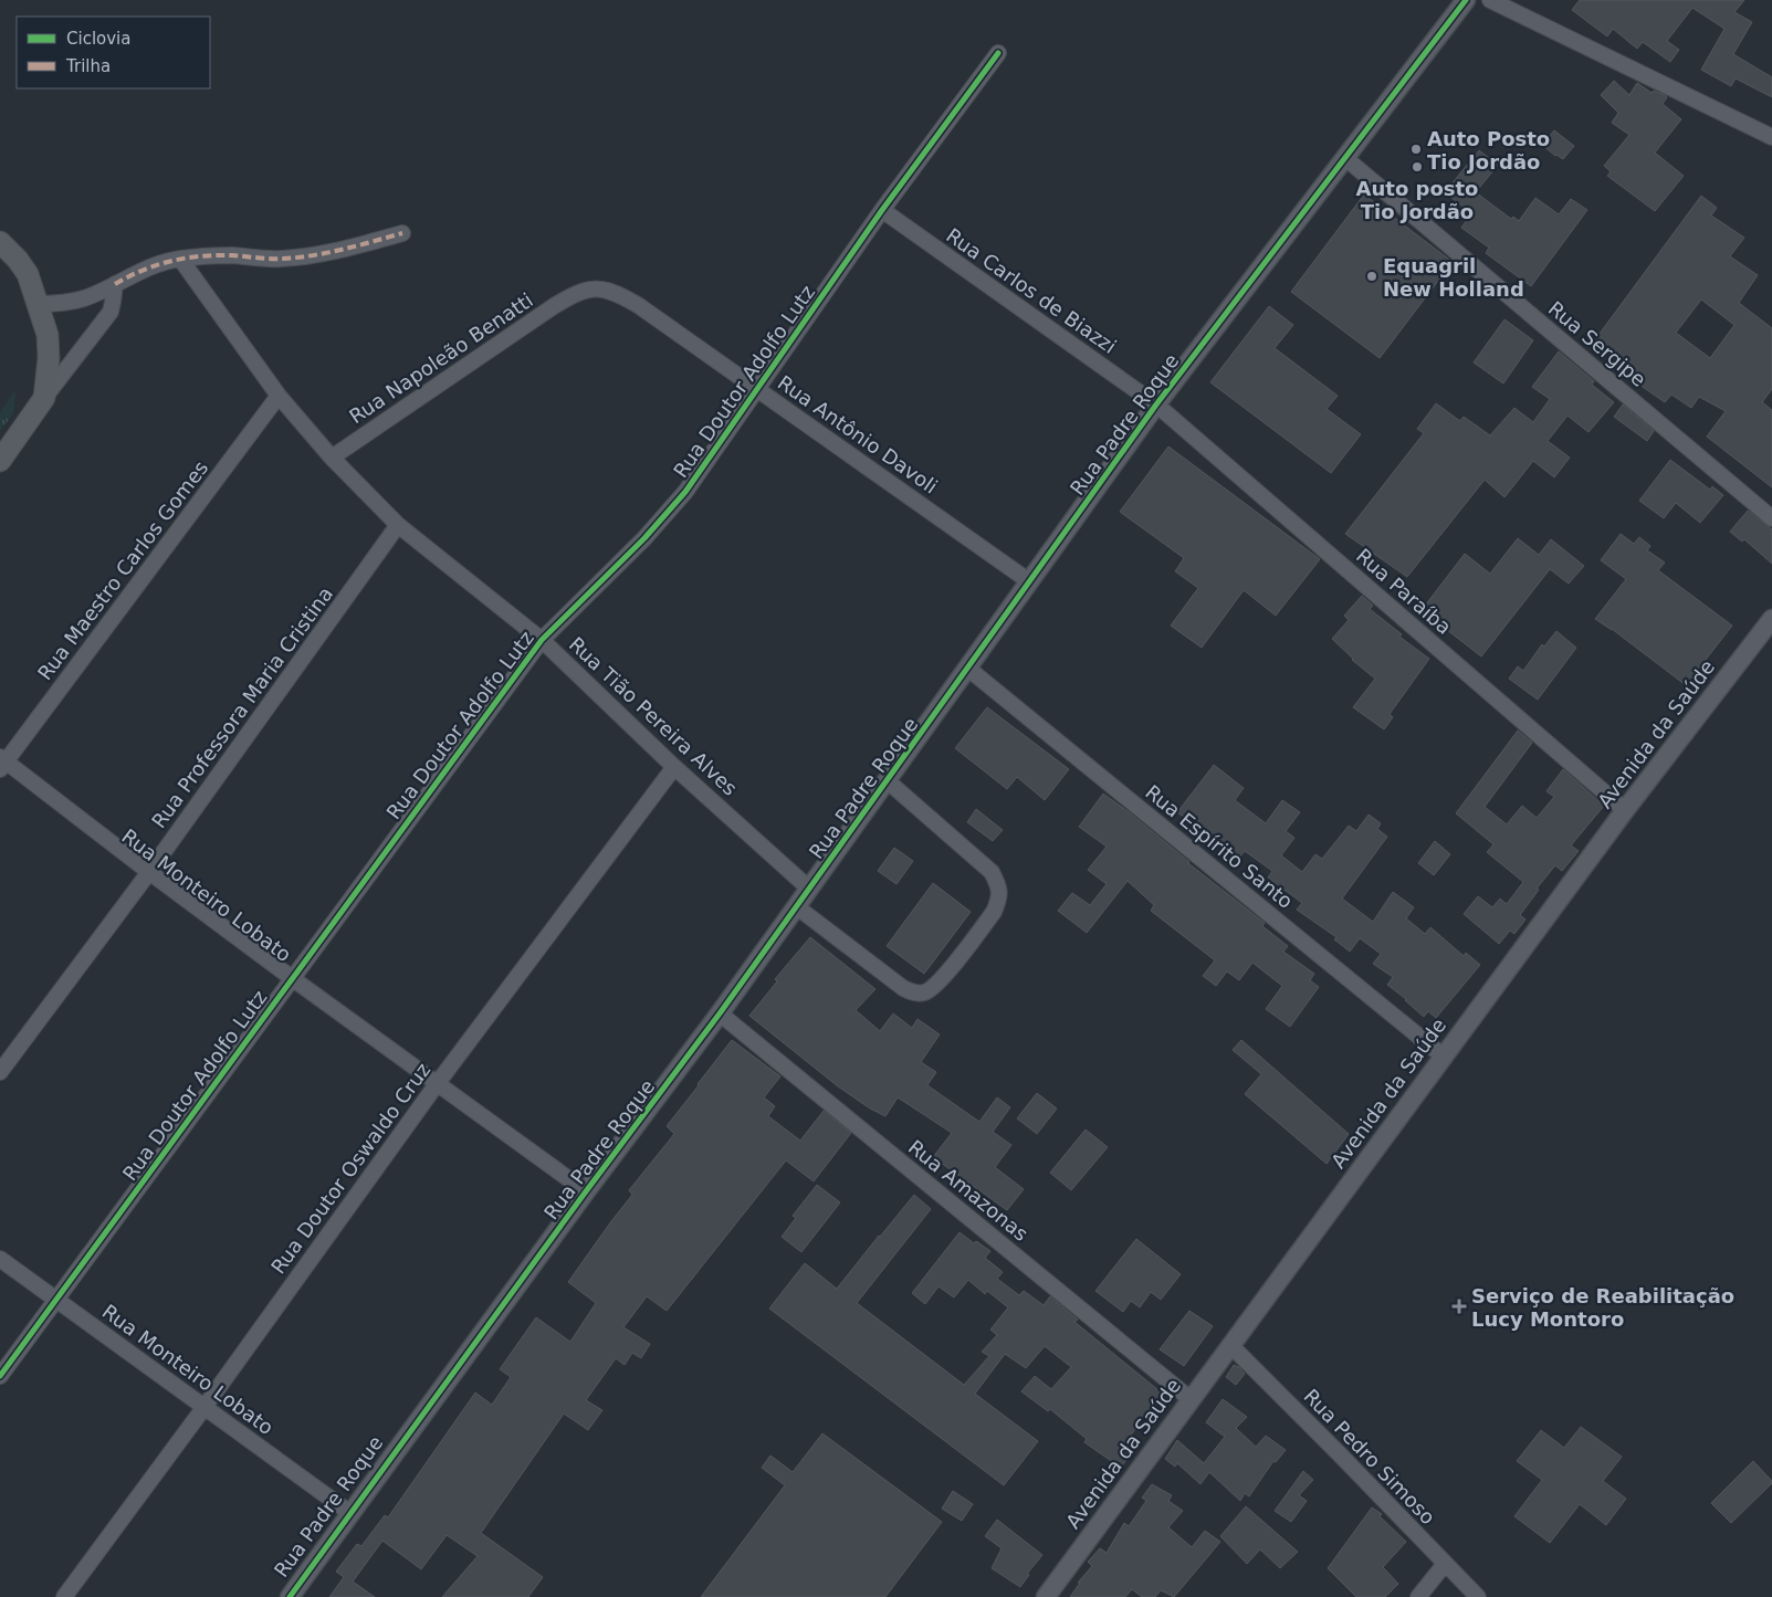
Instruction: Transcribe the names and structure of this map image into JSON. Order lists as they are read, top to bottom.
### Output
{
  "streets": {
    "street": [
      "Rua Carlos de Biazzi",
      "Rua Sergipe",
      "Rua Napoleão Benatti",
      "Rua Doutor Adolfo Lutz",
      "Rua Padre Roque",
      "Rua Antônio Davoli",
      "Rua Maestro Carlos Gomes",
      "Rua Paraíba",
      "Rua Professora Maria Cristina",
      "Rua Tião Pereira Alves",
      "Avenida da Saúde",
      "Rua Espírito Santo",
      "Rua Monteiro Lobato",
      "Rua Doutor Oswaldo Cruz",
      "Rua Amazonas",
      "Rua Pedro Simoso"
    ]
  },
  "crossings": [
    ["Rua Carlos de Biazzi", "Rua Doutor Adolfo Lutz"],
    ["Rua Carlos de Biazzi", "Rua Padre Roque"],
    ["Rua Carlos de Biazzi", "Rua Paraíba"],
    ["Rua Sergipe", "Rua Padre Roque"],
    ["Rua Napoleão Benatti", "Rua Antônio Davoli"],
    ["Rua Napoleão Benatti", "Rua Tião Pereira Alves"],
    ["Rua Doutor Adolfo Lutz", "Rua Antônio Davoli"],
    ["Rua Doutor Adolfo Lutz", "Rua Tião Pereira Alves"],
    ["Rua Doutor Adolfo Lutz", "Rua Monteiro Lobato"],
    ["Rua Padre Roque", "Rua Antônio Davoli"],
    ["Rua Padre Roque", "Rua Paraíba"],
    ["Rua Padre Roque", "Rua Tião Pereira Alves"],
    ["Rua Padre Roque", "Rua Espírito Santo"],
    ["Rua Padre Roque", "Rua Monteiro Lobato"],
    ["Rua Padre Roque", "Rua Amazonas"],
    ["Rua Maestro Carlos Gomes", "Rua Tião Pereira Alves"],
    ["Rua Maestro Carlos Gomes", "Rua Monteiro Lobato"],
    ["Rua Paraíba", "Avenida da Saúde"],
    ["Rua Professora Maria Cristina", "Rua Tião Pereira Alves"],
    ["Rua Professora Maria Cristina", "Rua Monteiro Lobato"],
    ["Rua Tião Pereira Alves", "Rua Doutor Oswaldo Cruz"],
    ["Avenida da Saúde", "Rua Espírito Santo"],
    ["Avenida da Saúde", "Rua Amazonas"],
    ["Avenida da Saúde", "Rua Pedro Simoso"],
    ["Rua Monteiro Lobato", "Rua Doutor Oswaldo Cruz"]
  ],
  "places": {
    "other": ["Auto Posto Tio Jordão", "Auto posto Tio Jordão", "Equagril New Holland"],
    "health": ["Serviço de Reabilitação Lucy Montoro"]
  },
  "legend": ["Ciclovia", "Trilha"]
}
